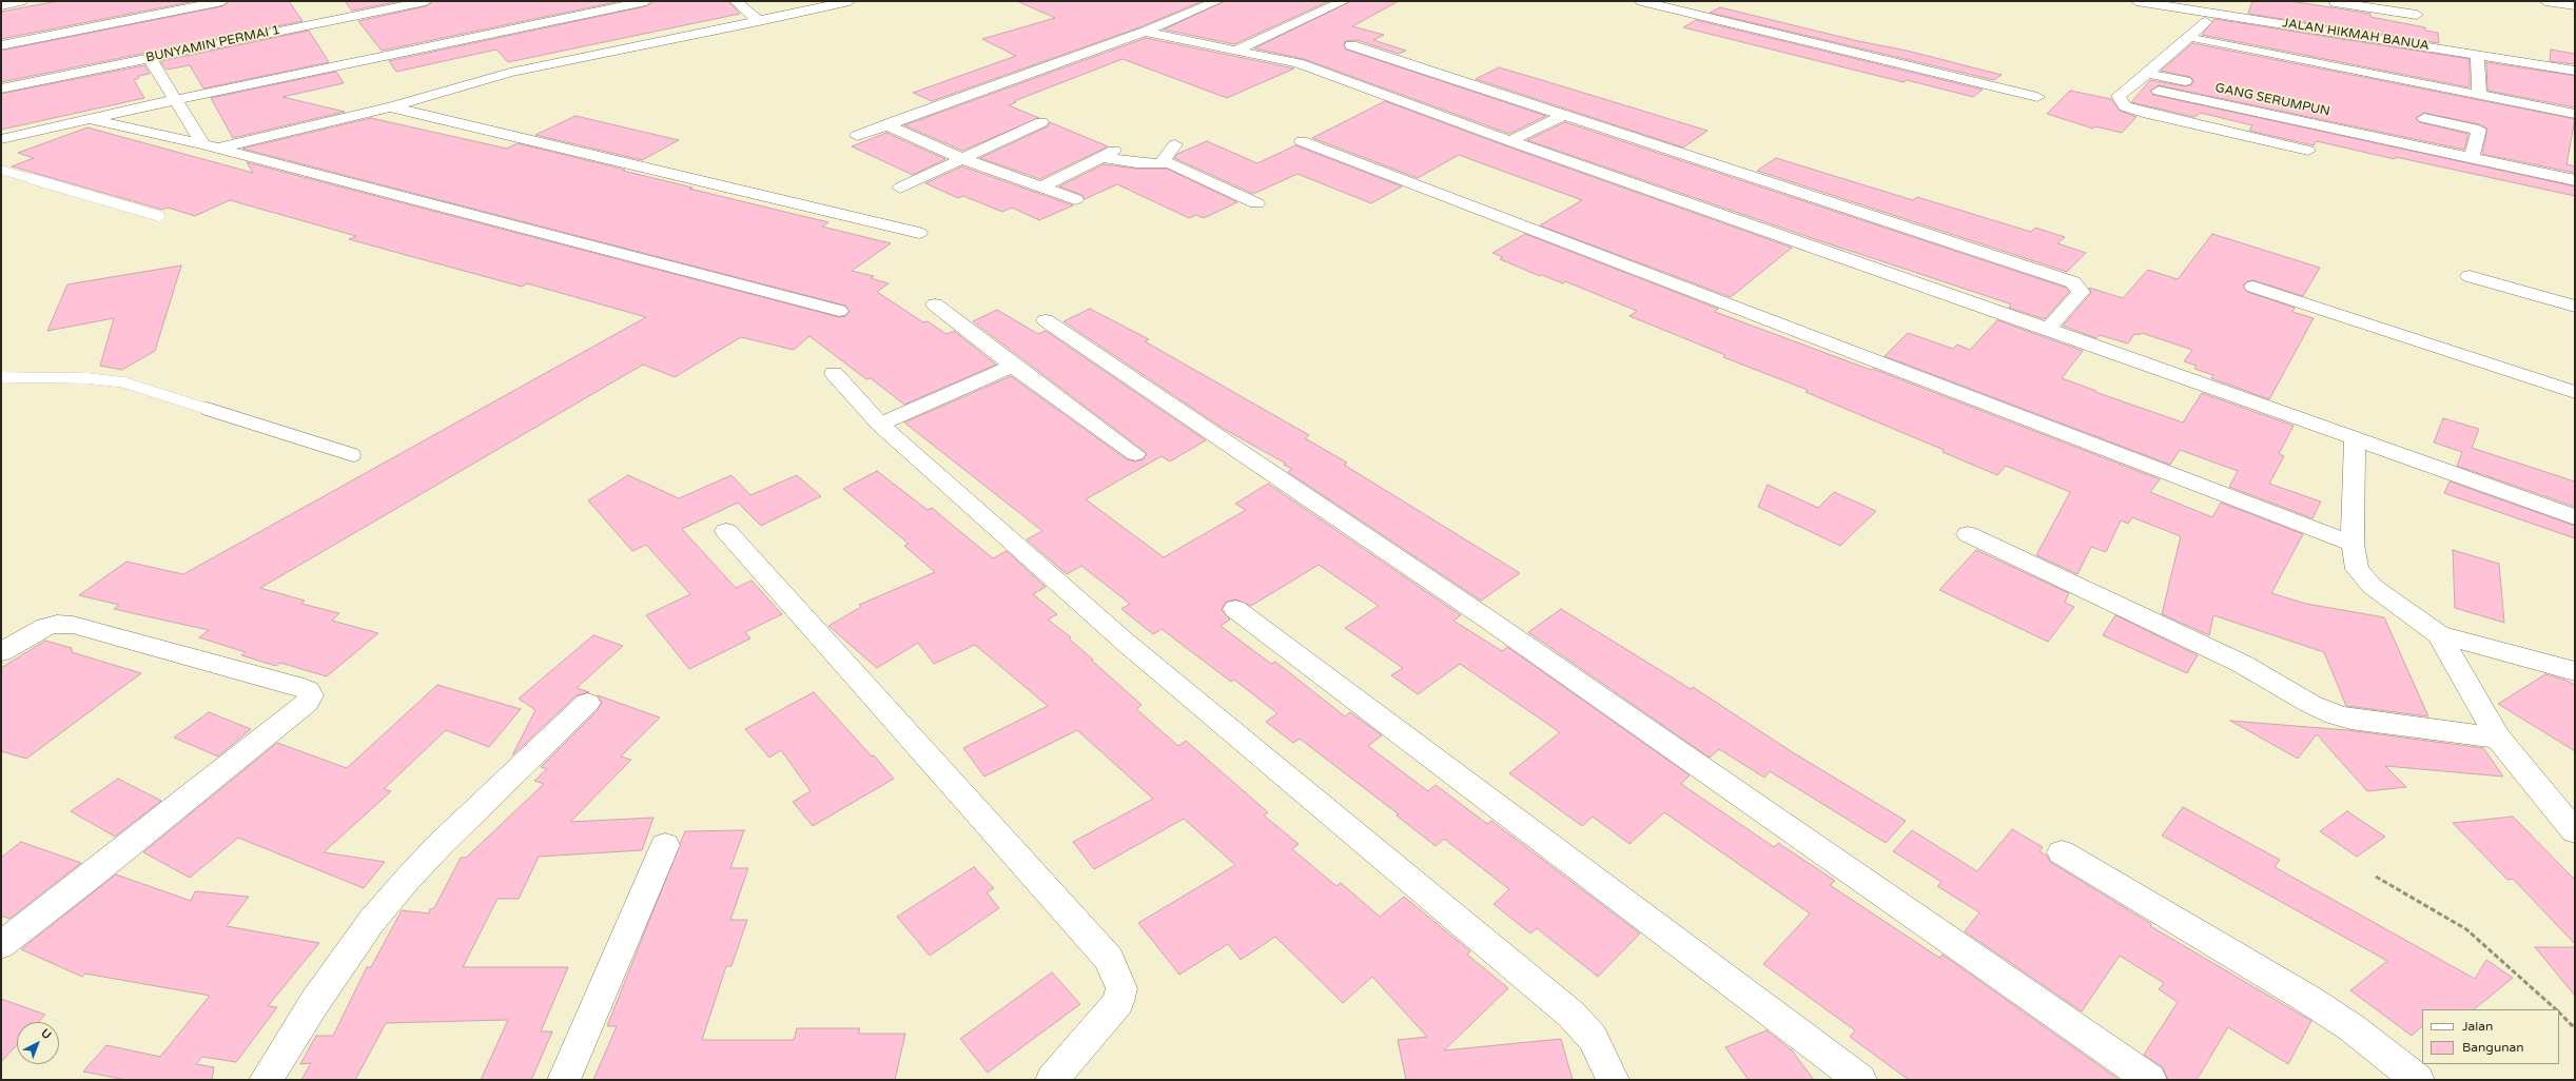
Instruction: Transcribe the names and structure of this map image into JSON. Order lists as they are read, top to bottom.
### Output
{
  "streets": {
    "street": ["JALAN HIKMAH BANUA", "BUNYAMIN PERMAI 1", "GANG SERUMPUN"]
  },
  "legend": ["Jalan", "Bangunan"],
  "north": "top right"
}
